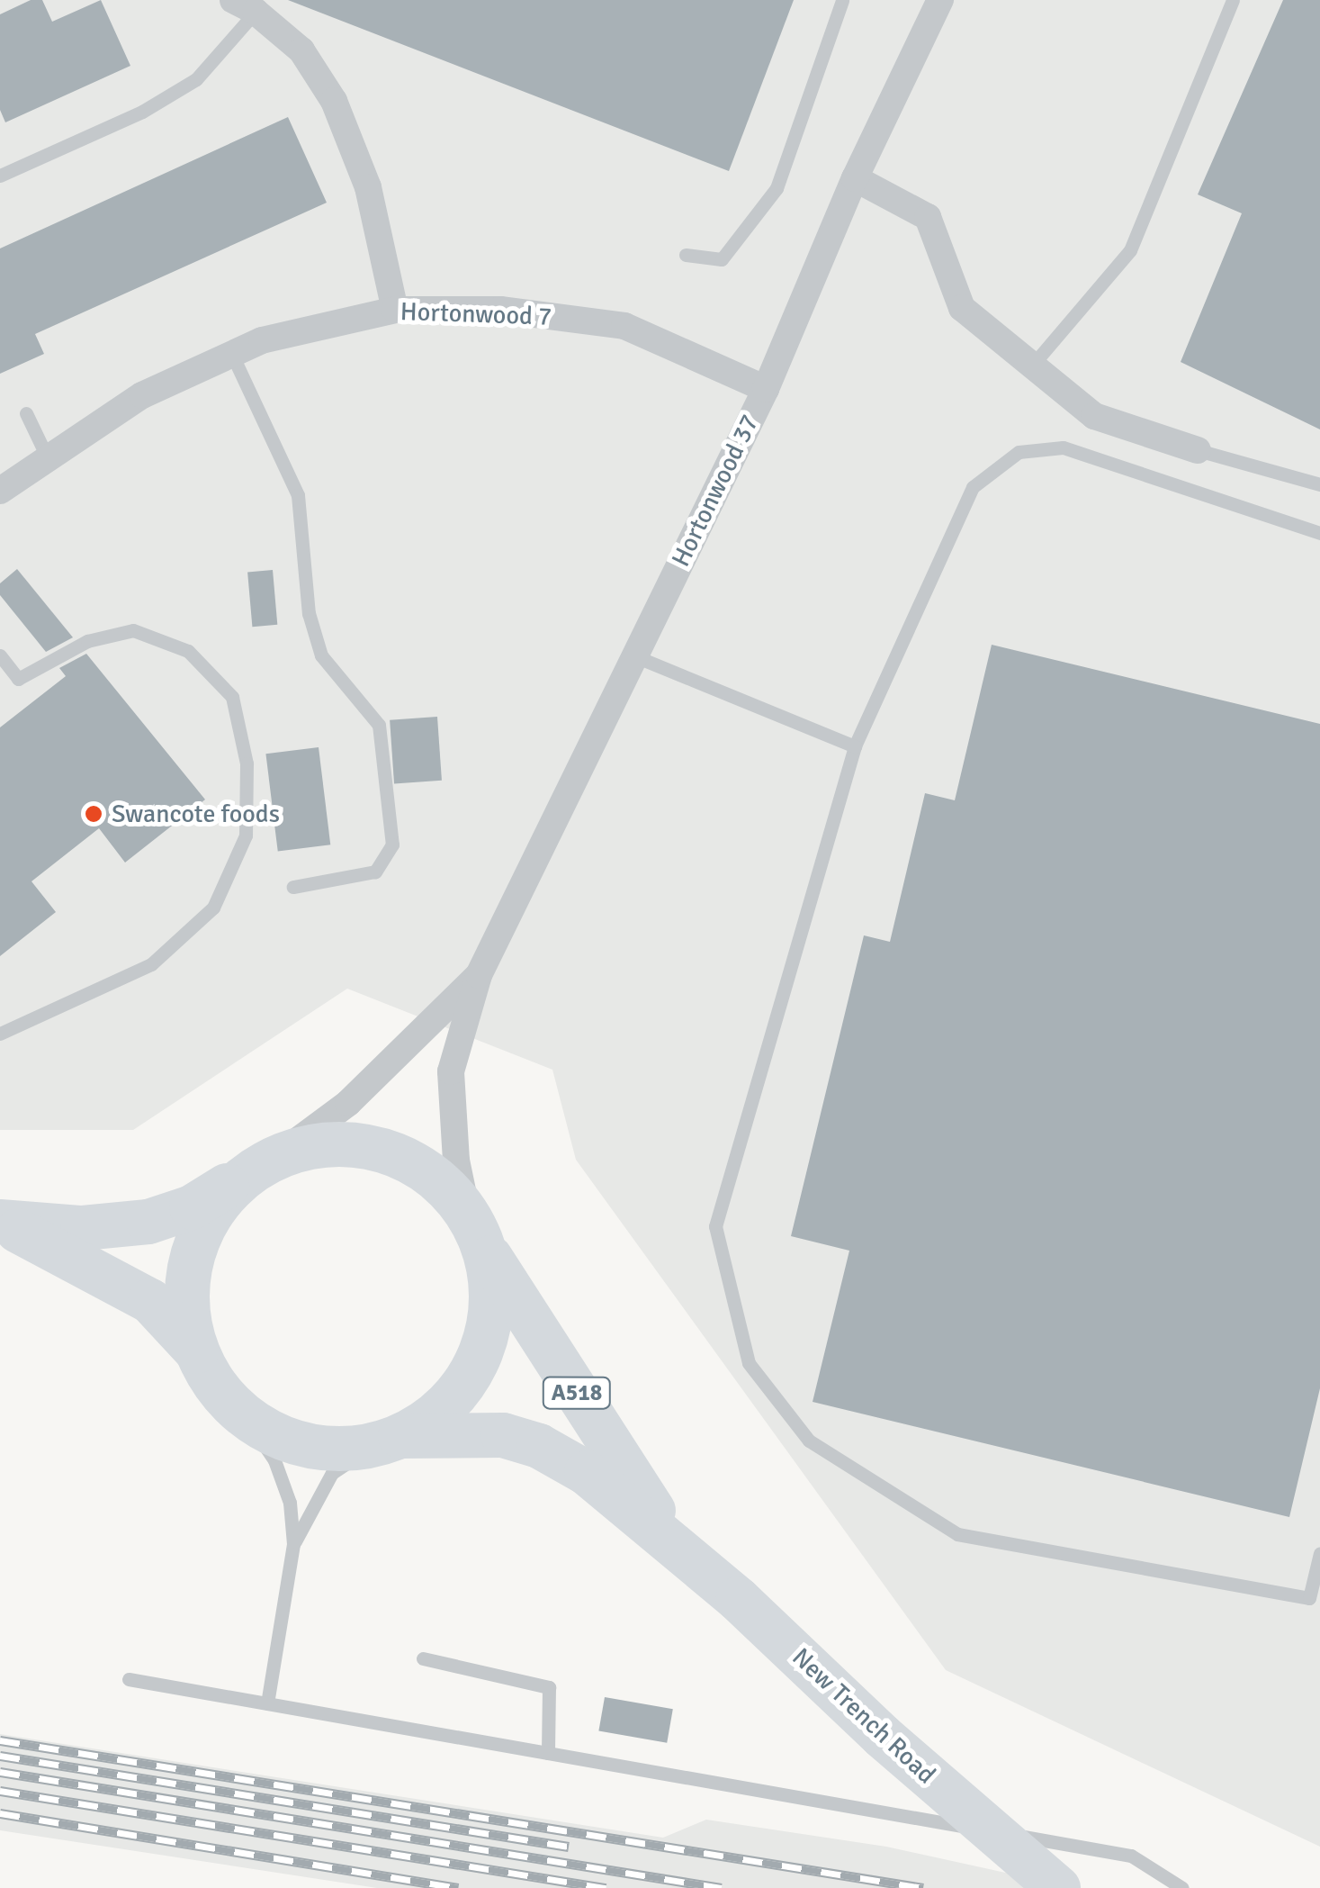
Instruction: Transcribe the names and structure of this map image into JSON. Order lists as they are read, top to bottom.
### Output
{
  "streets": {
    "highway": ["A518", "New Trench Road"],
    "street": ["Hortonwood 7", "Hortonwood 37"]
  },
  "crossings": [
    ["Hortonwood 7", "Hortonwood 37"],
    ["Hortonwood 37", "New Trench Road"]
  ],
  "places": ["Swancote foods"]
}
